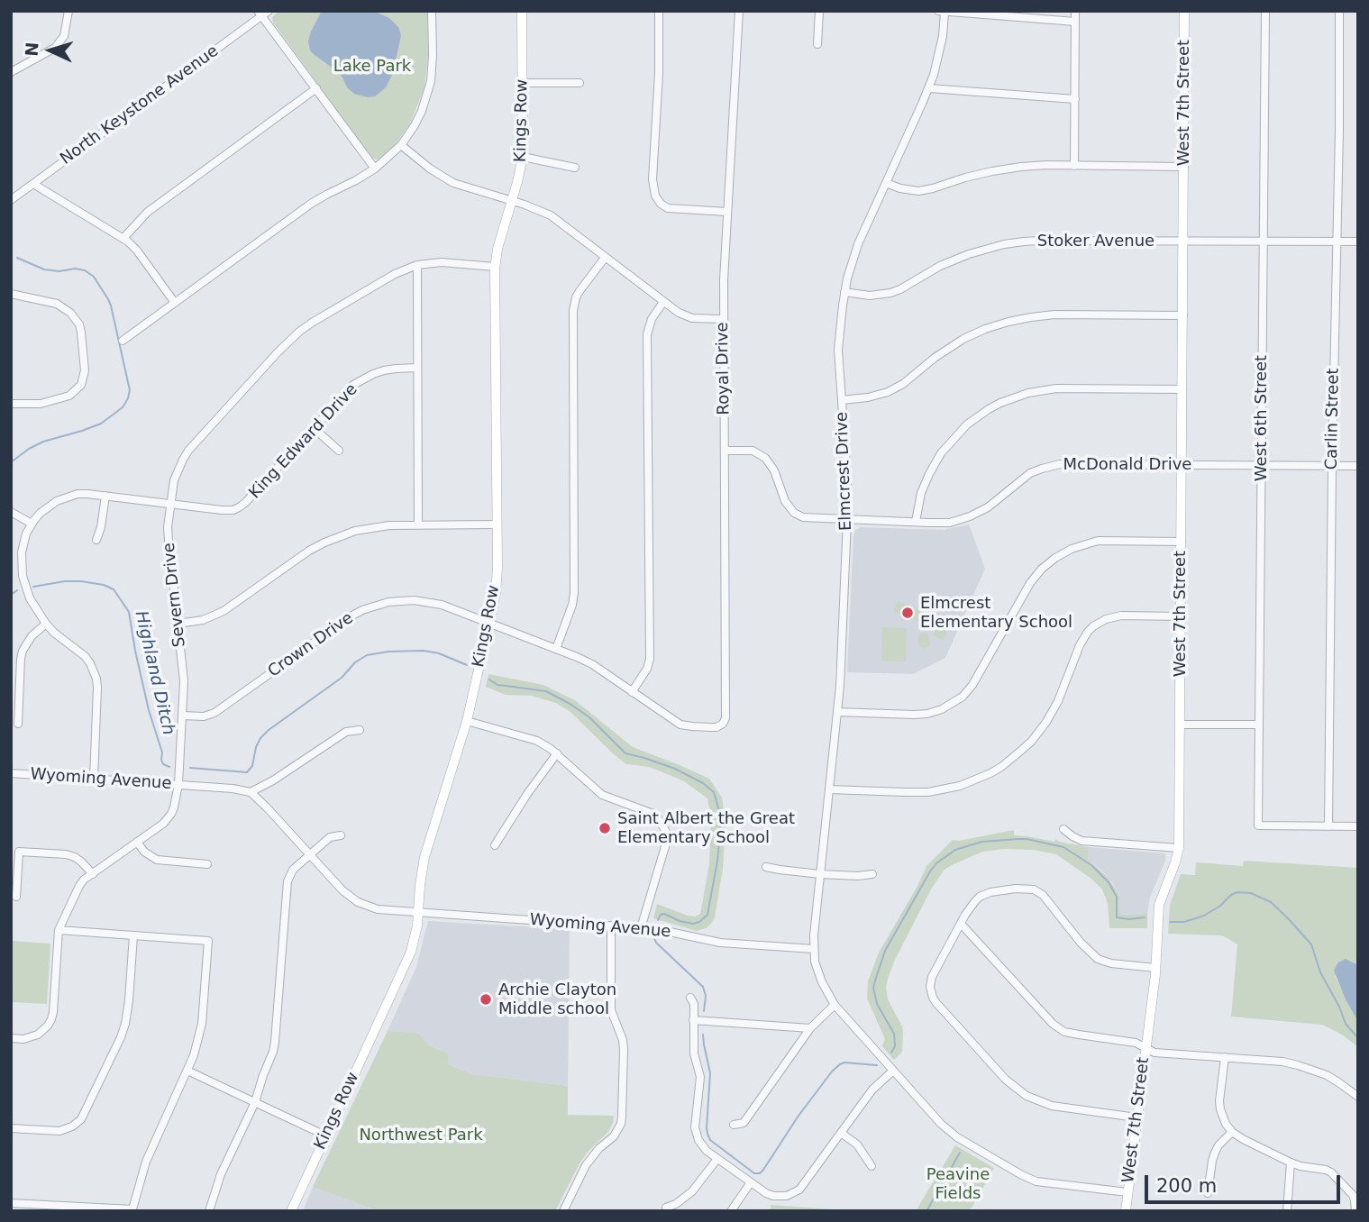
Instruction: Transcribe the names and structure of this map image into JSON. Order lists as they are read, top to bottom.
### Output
{
  "streets": {
    "main road": ["West 7th Street", "Kings Row"],
    "street": [
      "North Keystone Avenue",
      "Stoker Avenue",
      "Royal Drive",
      "West 6th Street",
      "Carlin Street",
      "King Edward Drive",
      "McDonald Drive",
      "Elmcrest Drive",
      "Severn Drive",
      "Crown Drive",
      "Wyoming Avenue"
    ]
  },
  "crossings": [
    ["West 7th Street", "Stoker Avenue"],
    ["West 7th Street", "McDonald Drive"],
    ["Kings Row", "Severn Drive"],
    ["Kings Row", "Crown Drive"],
    ["Kings Row", "Wyoming Avenue"],
    ["Stoker Avenue", "West 6th Street"],
    ["Stoker Avenue", "Carlin Street"],
    ["Stoker Avenue", "Elmcrest Drive"],
    ["Royal Drive", "McDonald Drive"],
    ["Royal Drive", "Crown Drive"],
    ["West 6th Street", "Carlin Street"],
    ["West 6th Street", "McDonald Drive"],
    ["Carlin Street", "McDonald Drive"],
    ["King Edward Drive", "Severn Drive"],
    ["McDonald Drive", "Elmcrest Drive"],
    ["Elmcrest Drive", "Wyoming Avenue"],
    ["Severn Drive", "Crown Drive"],
    ["Severn Drive", "Wyoming Avenue"]
  ],
  "water": ["Highland Ditch"],
  "parks": ["Lake Park", "Northwest Park", "Peavine Fields"],
  "places": ["Elmcrest Elementary School", "Saint Albert the Great Elementary School", "Archie Clayton Middle school"],
  "scale_bar": "200 m",
  "north": "left"
}
